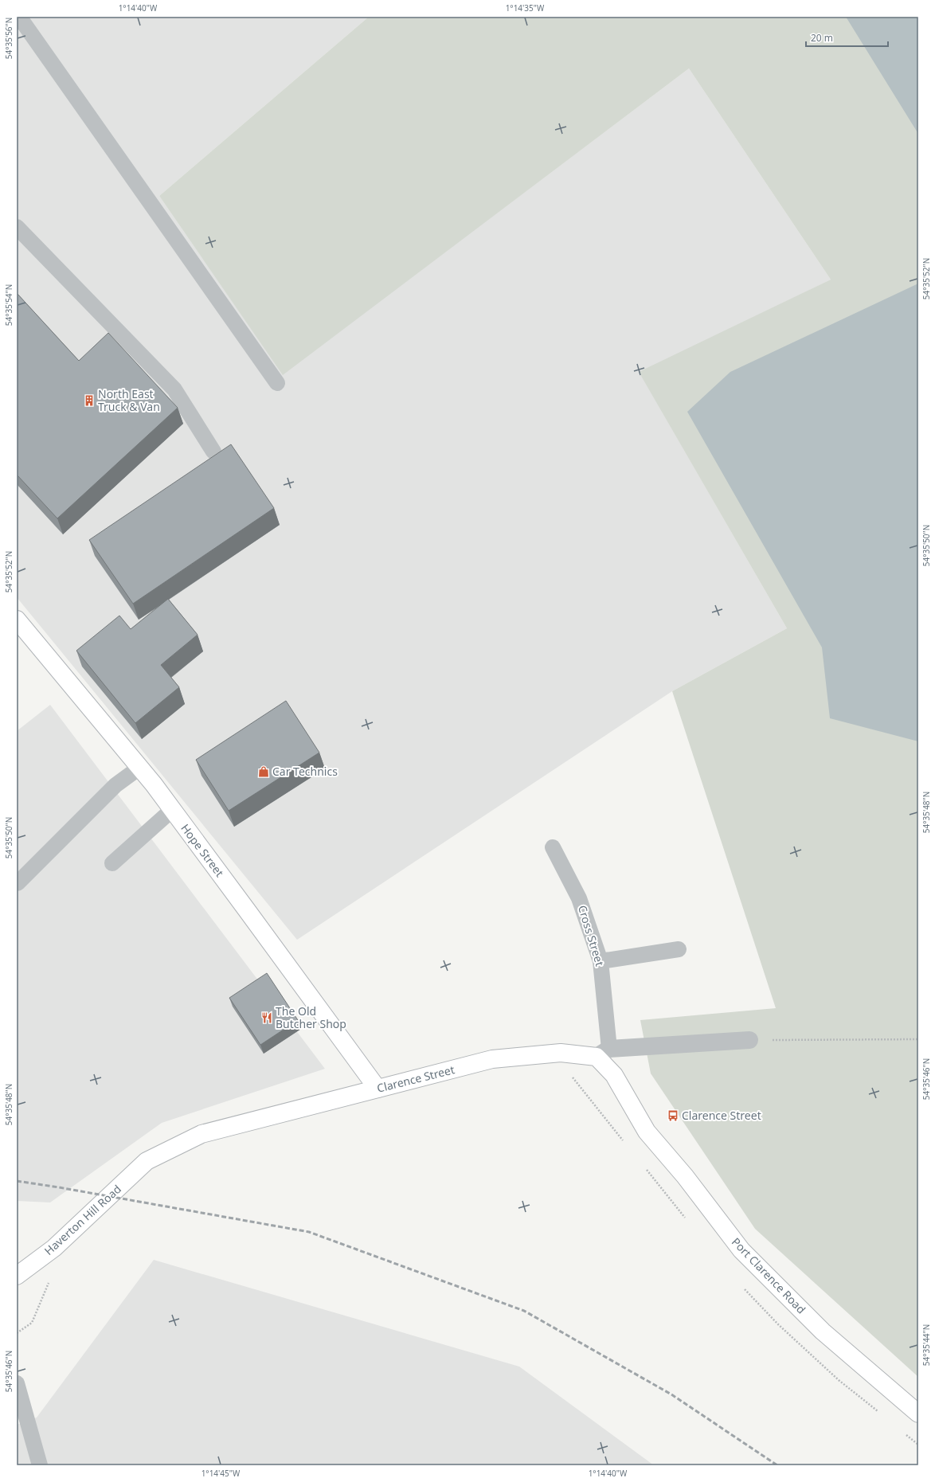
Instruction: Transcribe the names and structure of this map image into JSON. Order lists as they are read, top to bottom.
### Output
{
  "streets": {
    "main road": [
      "Hope Street",
      "Clarence Street",
      "Haverton Hill Road",
      "Port Clarence Road"
    ],
    "lane": ["Cross Street"]
  },
  "crossings": [
    ["Hope Street", "Clarence Street"],
    ["Cross Street", "Clarence Street"],
    ["Cross Street", "Port Clarence Road"],
    ["Clarence Street", "Haverton Hill Road"],
    ["Clarence Street", "Port Clarence Road"]
  ],
  "places": {
    "building": ["North East Truck & Van"],
    "shop": ["Car Technics"],
    "restaurant": ["The Old Butcher Shop"],
    "bus stop": ["Clarence Street"]
  },
  "scale_bar": "20 m",
  "coordinates": [
    "1°14'40\"W",
    "1°14'35\"W",
    "54°35'56\"N",
    "54°35'52\"N",
    "54°35'54\"N",
    "54°35'50\"N",
    "54°35'48\"N",
    "54°35'46\"N",
    "54°35'44\"N",
    "1°14'45\"W"
  ]
}
